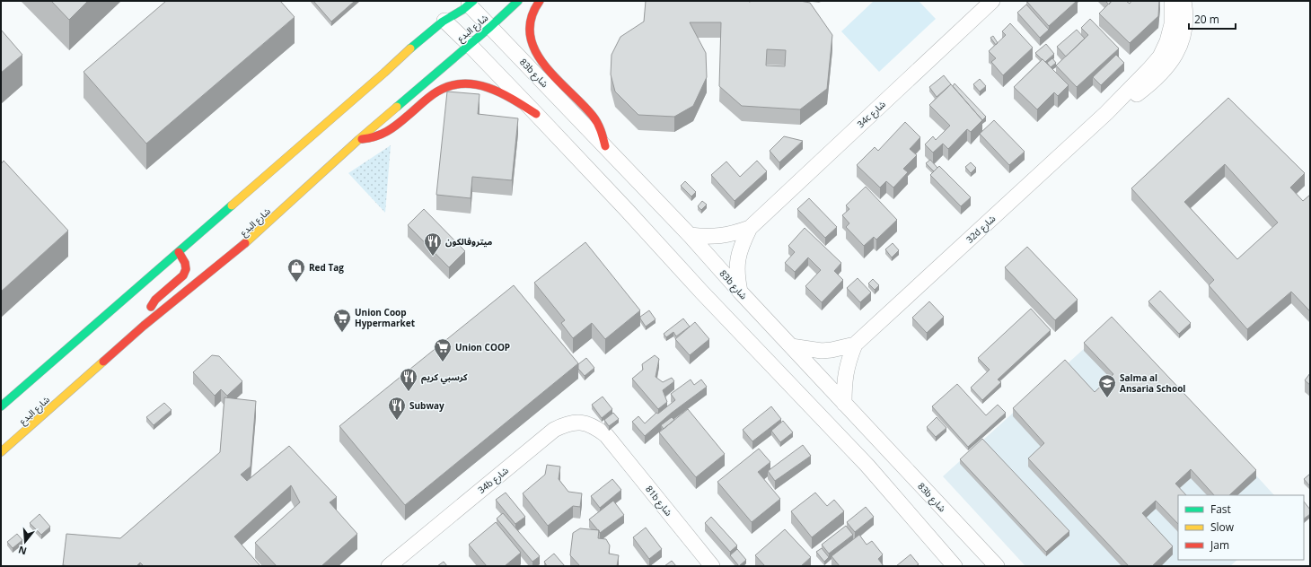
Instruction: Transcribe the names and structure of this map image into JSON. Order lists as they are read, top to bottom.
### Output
{
  "streets": {
    "main road": ["شارع البدع"],
    "street": [
      "83b شارع",
      "34c شارع",
      "32d شارع",
      "34b شارع",
      "81b شارع"
    ]
  },
  "crossings": [
    ["شارع البدع", "83b شارع"],
    ["83b شارع", "34c شارع"],
    ["83b شارع", "32d شارع"],
    ["34b شارع", "81b شارع"]
  ],
  "places": {
    "restaurant": ["ميتروفالكون", "كرسبي كريم", "Subway"],
    "shop": ["Red Tag"],
    "supermarket": ["Union Coop Hypermarket", "Union COOP"],
    "school or university": ["Salma al Ansaria School"]
  },
  "legend": ["Fast", "Slow", "Jam"],
  "scale_bar": "20 m",
  "north": "bottom"
}
